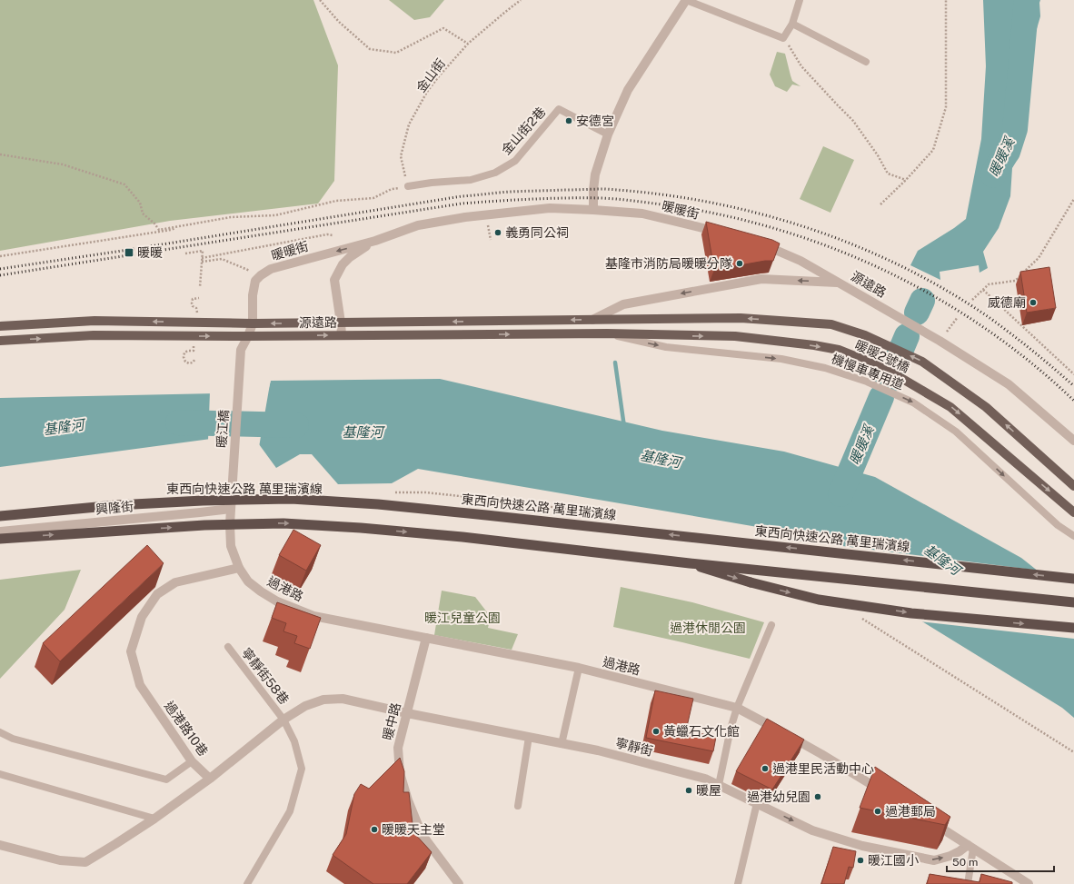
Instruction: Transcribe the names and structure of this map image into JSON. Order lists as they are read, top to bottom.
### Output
{
  "streets": {
    "highway": ["東西向快速公路 萬里瑞濱線"],
    "main road": ["源遠路", "暖暖2號橋"],
    "street": [
      "暖暖街",
      "暖江橋",
      "興隆街",
      "過港路",
      "暖中路",
      "過港路10巷",
      "寧靜街"
    ],
    "lane": ["金山街2巷", "機慢車專用道", "寧靜街58巷"],
    "path": ["金山街"]
  },
  "crossings": [
    ["金山街", "金山街2巷"],
    ["暖暖街", "源遠路"],
    ["暖暖街", "暖江橋"],
    ["源遠路", "暖暖2號橋"],
    ["源遠路", "機慢車專用道"],
    ["暖江橋", "興隆街"],
    ["暖江橋", "過港路"],
    ["興隆街", "過港路"],
    ["過港路", "暖中路"],
    ["過港路", "過港路10巷"],
    ["寧靜街58巷", "寧靜街"],
    ["暖中路", "寧靜街"],
    ["過港路10巷", "寧靜街"]
  ],
  "one_way": ["機慢車專用道"],
  "water": ["暖暖溪", "基隆河"],
  "parks": ["暖江兒童公園", "過港休閒公園"],
  "places": {
    "other": [
      "安德宮",
      "義勇同公祠",
      "基隆市消防局暖暖分隊",
      "威德廟",
      "黃蠟石文化館",
      "過港里民活動中心",
      "暖屋",
      "過港幼兒園",
      "過港郵局",
      "暖暖天主堂",
      "暖江國小"
    ],
    "transit": ["暖暖"]
  },
  "scale_bar": "50 m"
}
